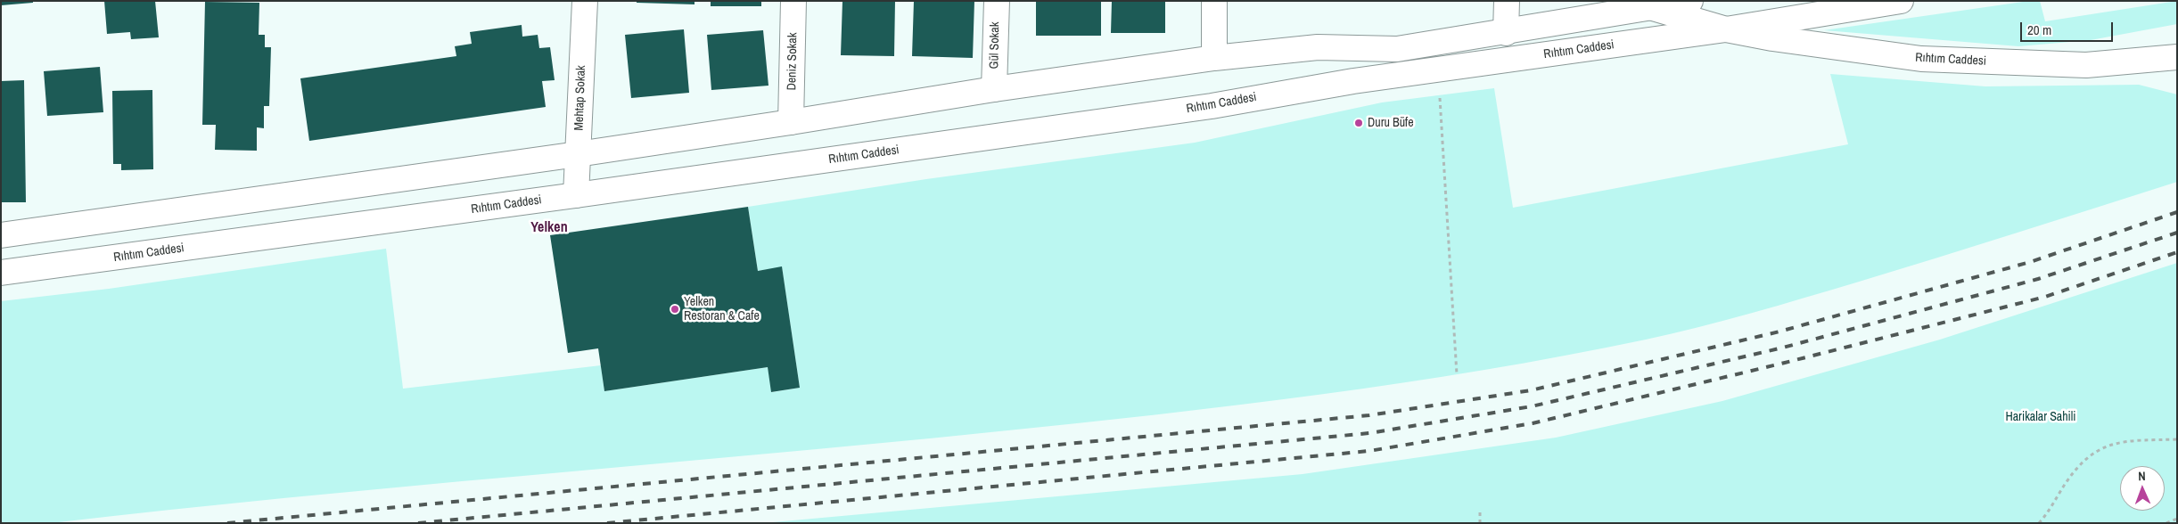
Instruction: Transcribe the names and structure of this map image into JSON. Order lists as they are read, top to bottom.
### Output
{
  "streets": {
    "main road": [
      "Gül Sokak",
      "Rıhtım Caddesi",
      "Deniz Sokak",
      "Mehtap Sokak"
    ]
  },
  "crossings": [
    ["Gül Sokak", "Rıhtım Caddesi"],
    ["Rıhtım Caddesi", "Deniz Sokak"],
    ["Rıhtım Caddesi", "Mehtap Sokak"]
  ],
  "districts": ["Yelken"],
  "parks": ["Harikalar Sahili"],
  "places": ["Duru Büfe", "Yelken Restoran & Cafe"],
  "scale_bar": "20 m",
  "north": "top"
}
